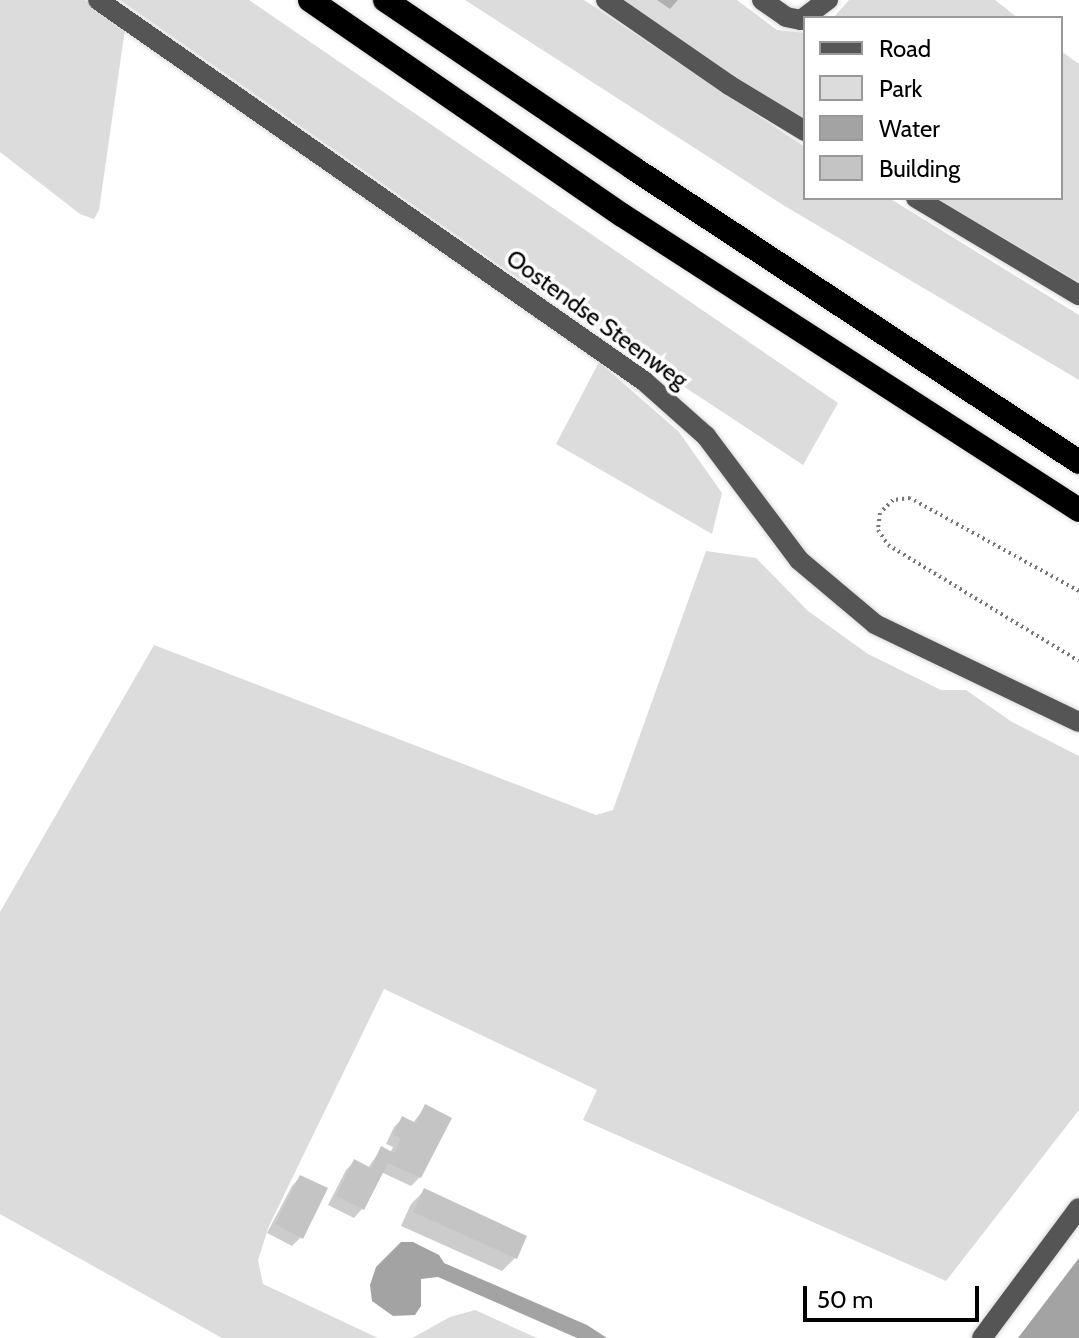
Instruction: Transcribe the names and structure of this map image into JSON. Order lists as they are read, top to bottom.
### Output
{
  "streets": {
    "street": ["Oostendse Steenweg"]
  },
  "legend": [
    "Road",
    "Park",
    "Water",
    "Building"
  ],
  "scale_bar": "50 m"
}
